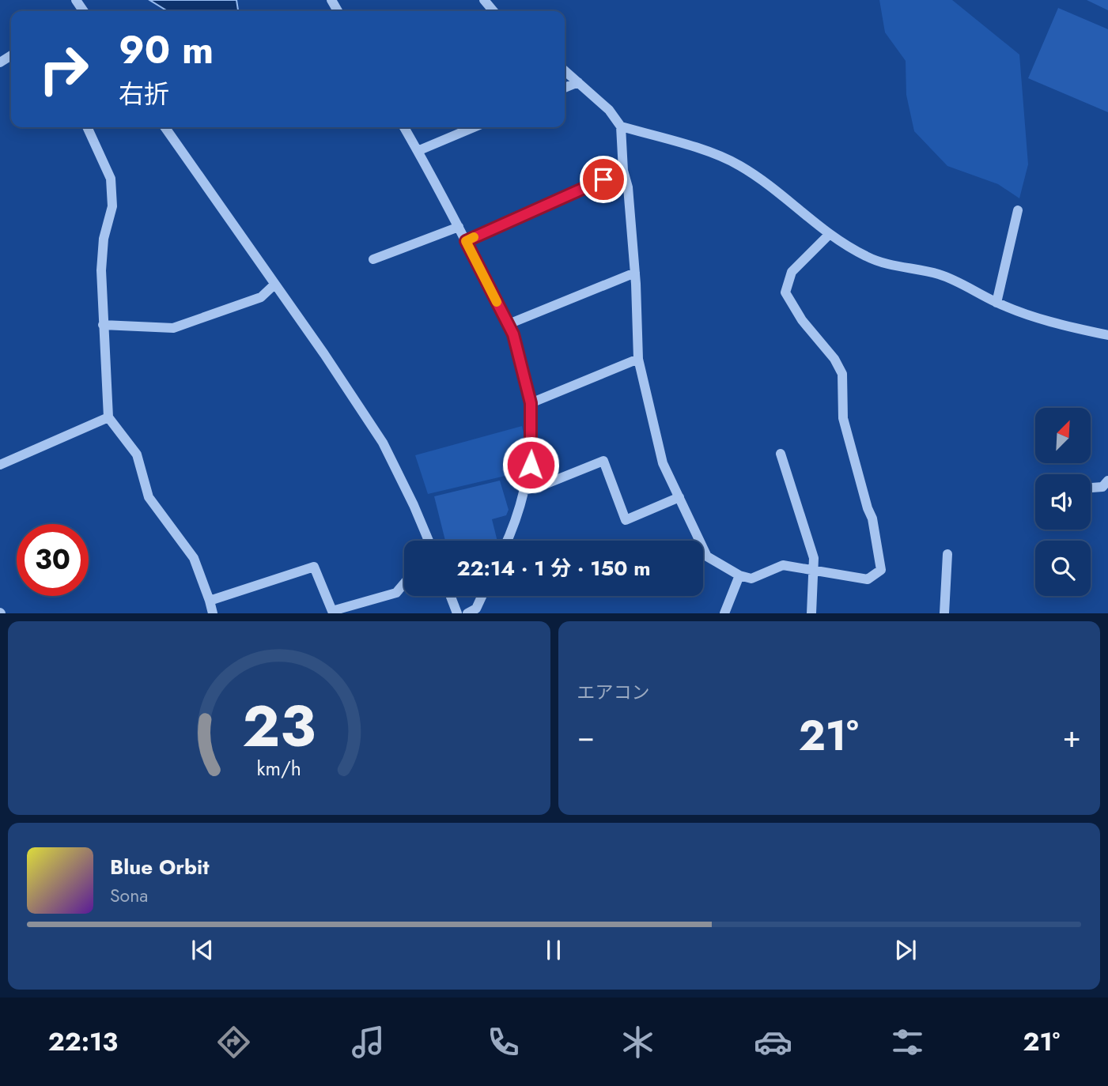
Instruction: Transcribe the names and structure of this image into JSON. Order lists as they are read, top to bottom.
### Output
{
  "north": "top right",
  "page": {
    "turn": ["90 m", "右折"],
    "limit": "30",
    "trip": "22:14 · 1 分 · 150 m",
    "tile": "エアコン",
    "heat": ["−", "21°", "+"],
    "song": ["Blue Orbit", "Sona"],
    "tabs": ["22:13", "21°"],
    "gauge": ["23", "km/h"]
  }
}
